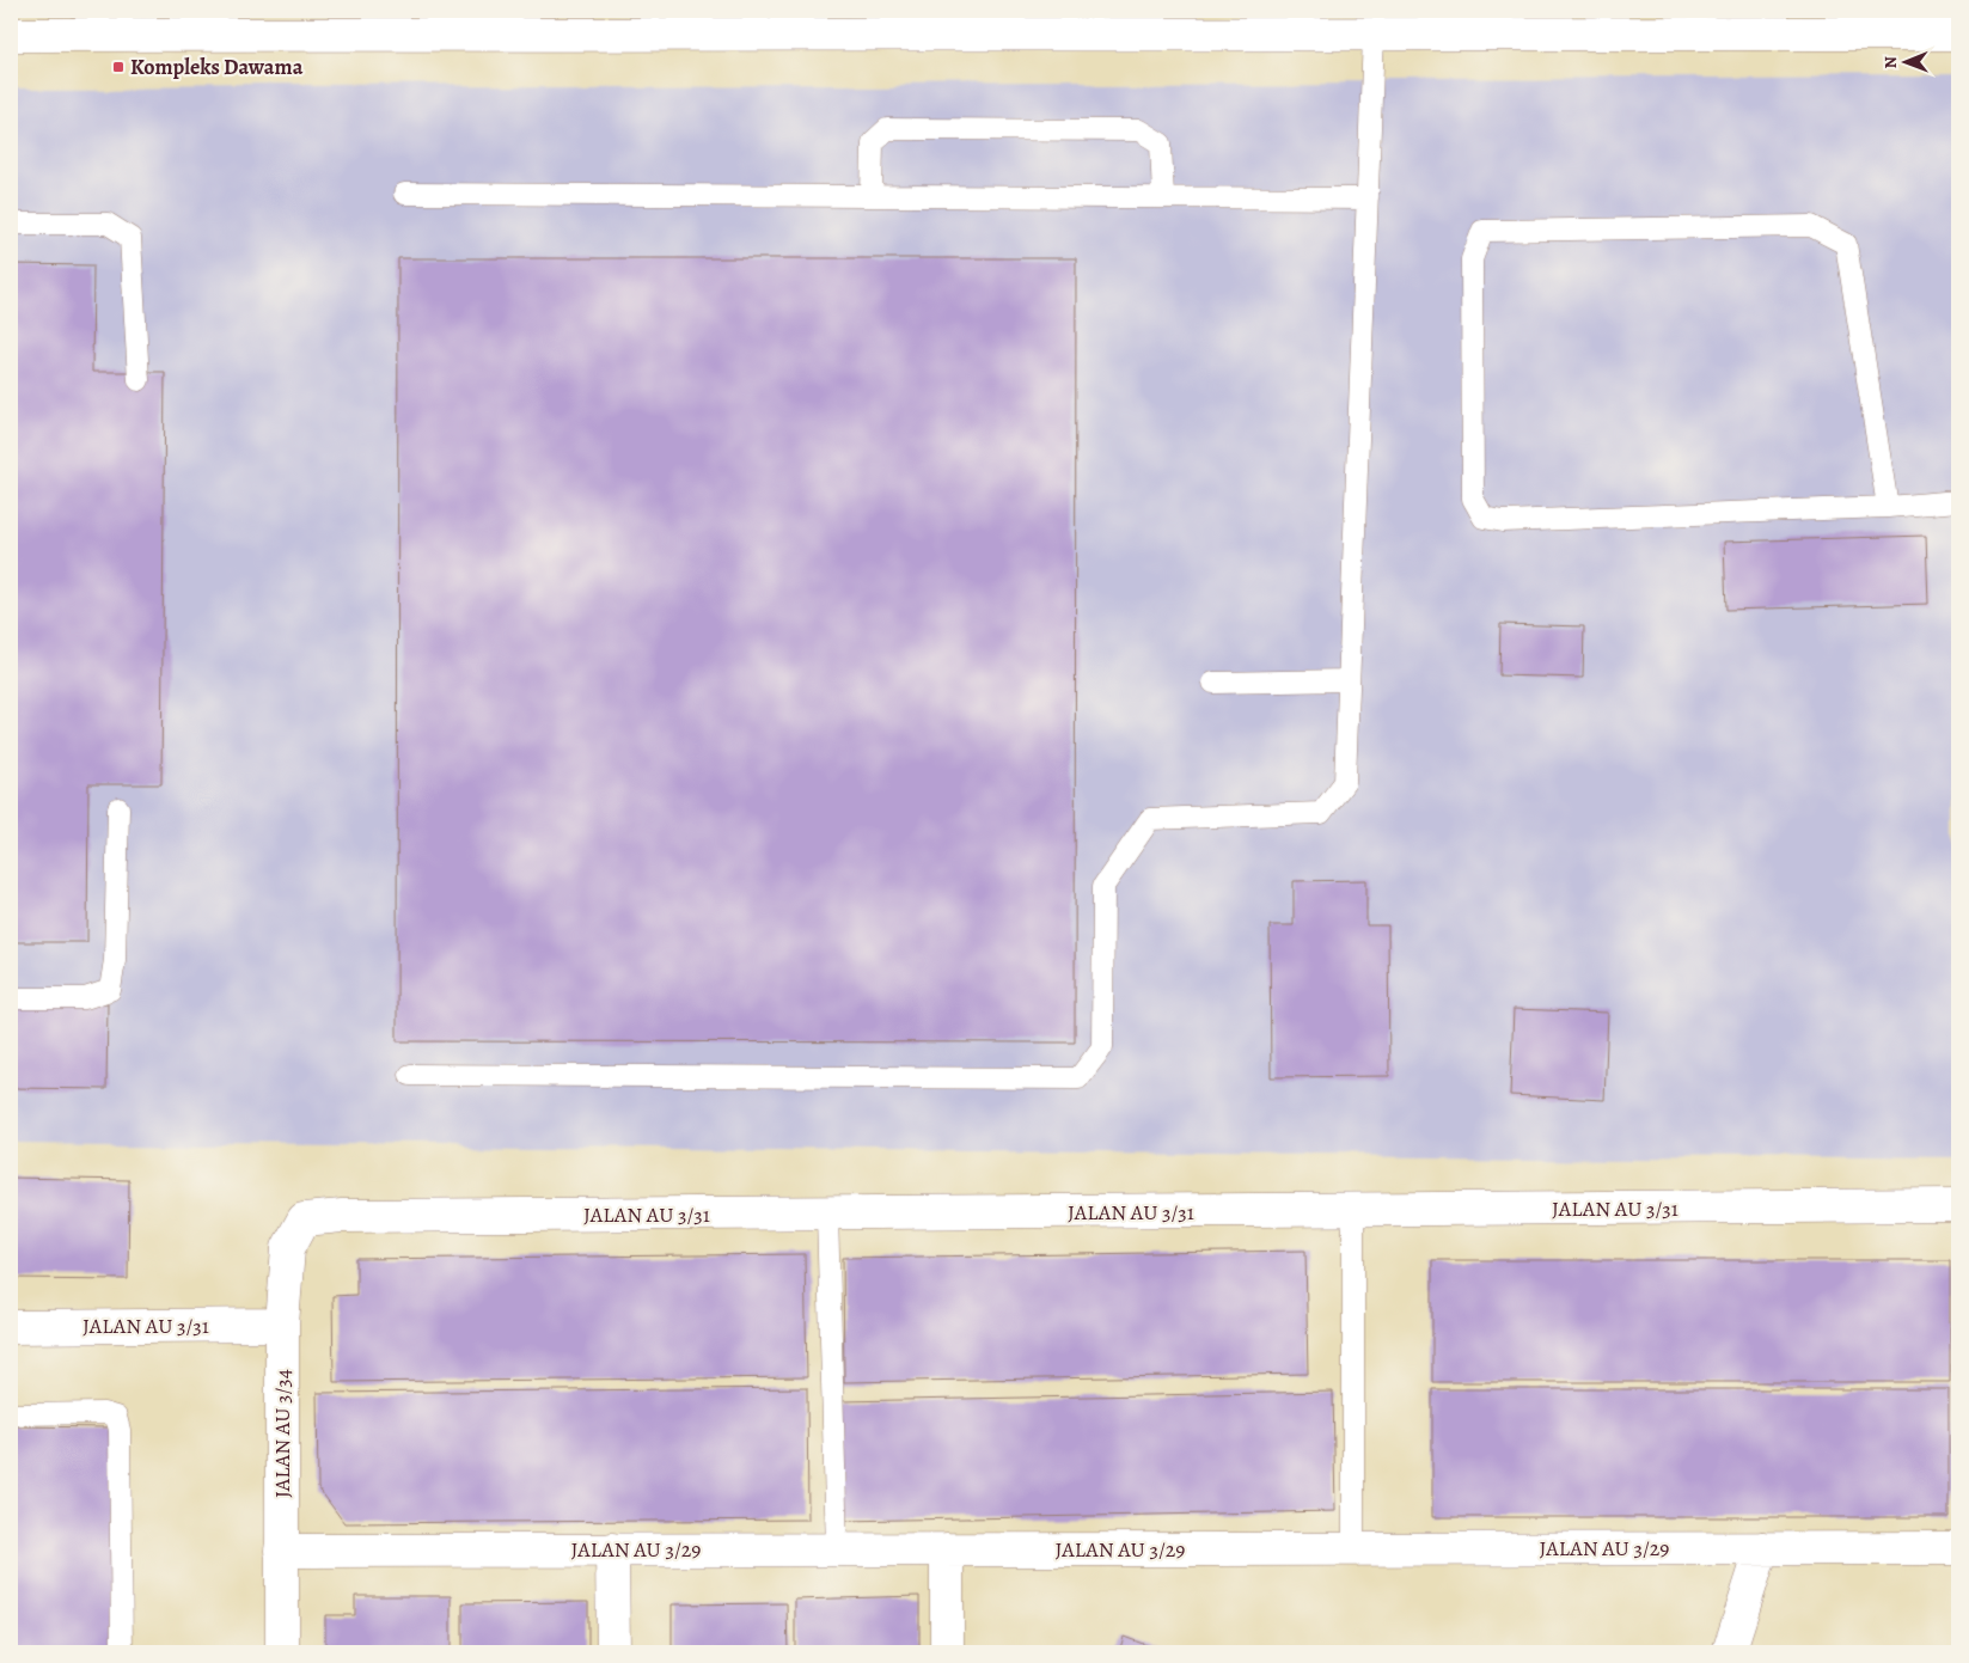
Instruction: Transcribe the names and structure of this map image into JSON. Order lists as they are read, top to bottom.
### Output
{
  "streets": {
    "street": ["JALAN AU 3/31", "JALAN AU 3/34", "JALAN AU 3/29"]
  },
  "crossings": [
    ["JALAN AU 3/31", "JALAN AU 3/34"],
    ["JALAN AU 3/34", "JALAN AU 3/29"]
  ],
  "places": {
    "transit": ["Kompleks Dawama"]
  },
  "north": "left"
}
